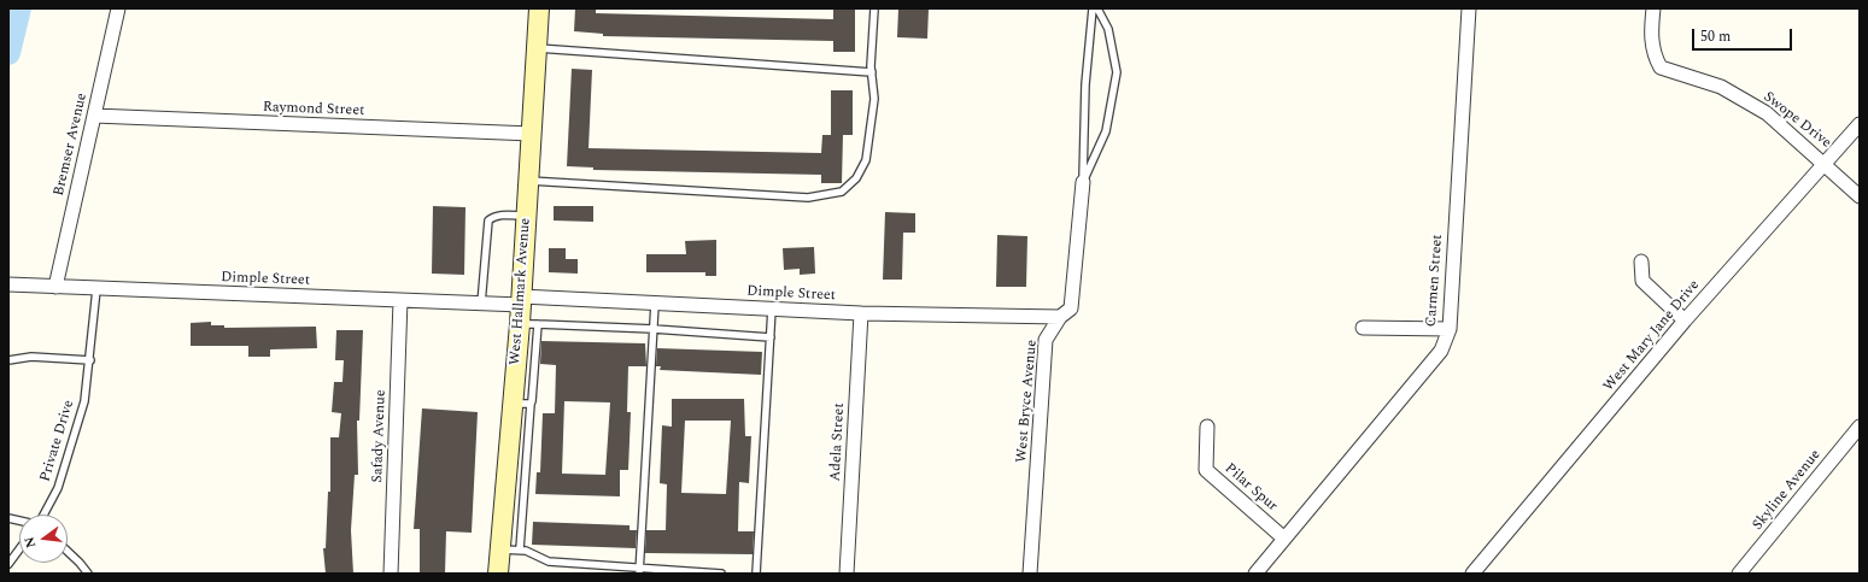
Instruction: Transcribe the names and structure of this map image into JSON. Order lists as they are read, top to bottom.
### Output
{
  "streets": {
    "street": [
      "Raymond Street",
      "Swope Drive",
      "Bremser Avenue",
      "Dimple Street",
      "Carmen Street",
      "West Hallmark Avenue",
      "West Mary Jane Drive",
      "West Bryce Avenue",
      "Safady Avenue",
      "Adela Street",
      "Pilar Spur",
      "Skyline Avenue"
    ],
    "lane": ["Private Drive"]
  },
  "crossings": [
    ["Raymond Street", "Bremser Avenue"],
    ["Raymond Street", "West Hallmark Avenue"],
    ["Swope Drive", "West Mary Jane Drive"],
    ["Bremser Avenue", "Dimple Street"],
    ["Dimple Street", "West Hallmark Avenue"],
    ["Dimple Street", "West Bryce Avenue"],
    ["Dimple Street", "Safady Avenue"],
    ["Dimple Street", "Private Drive"],
    ["Dimple Street", "Adela Street"],
    ["Carmen Street", "Pilar Spur"]
  ],
  "scale_bar": "50 m",
  "north": "left"
}
